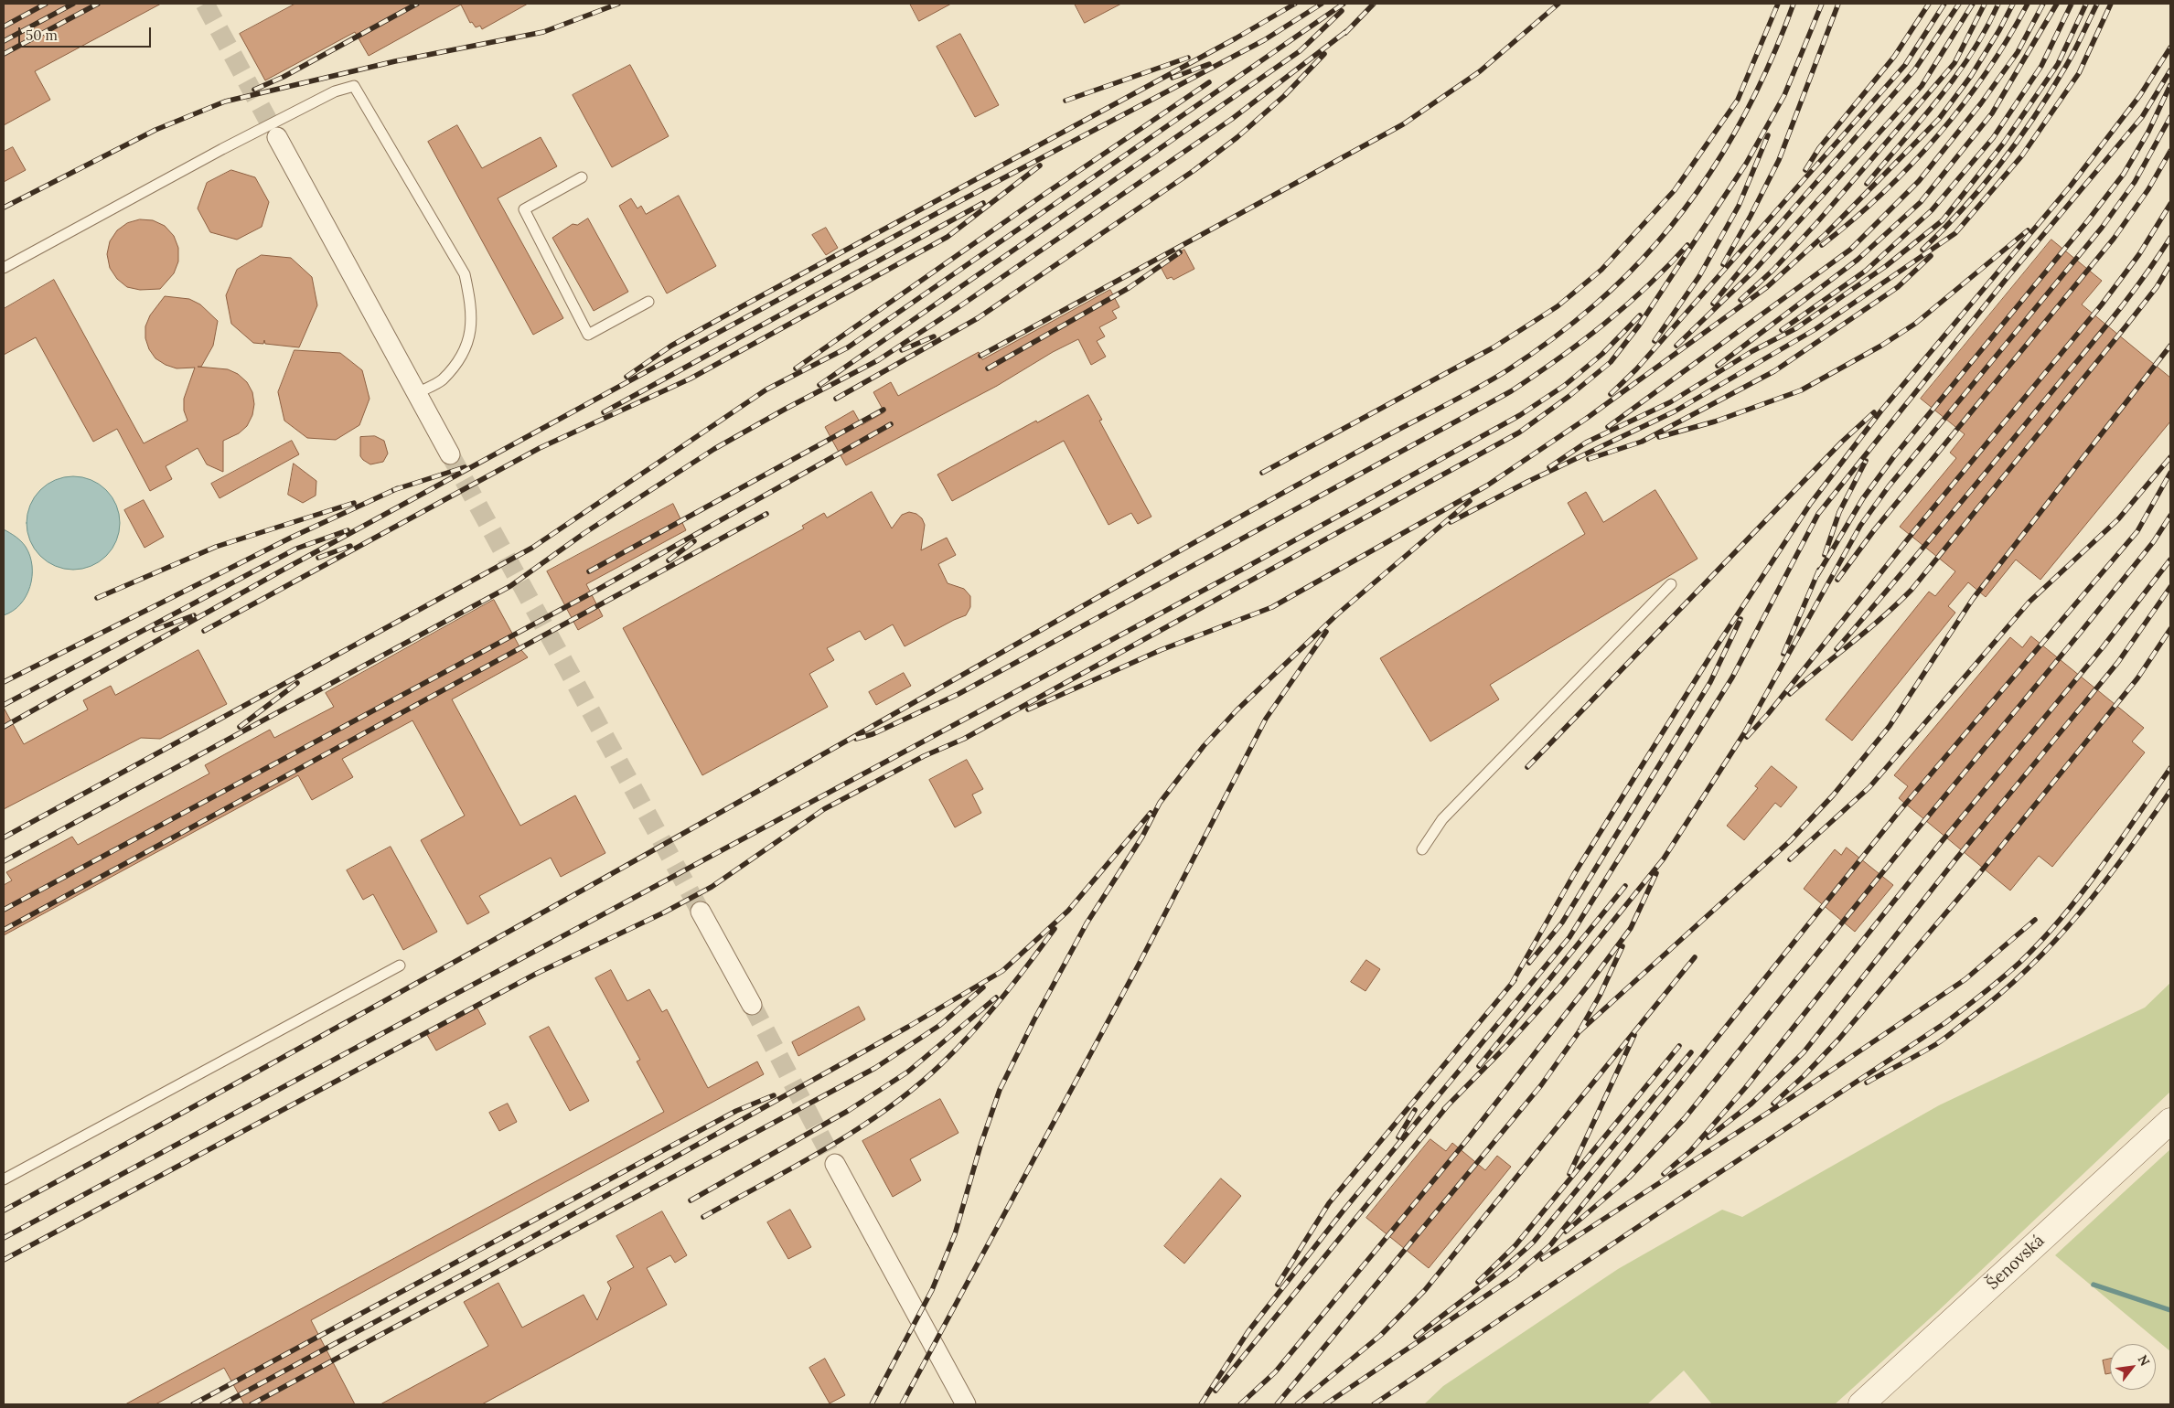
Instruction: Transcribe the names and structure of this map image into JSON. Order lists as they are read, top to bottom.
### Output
{
  "streets": {
    "street": ["Šenovská"]
  },
  "scale_bar": "50 m",
  "north": "top right"
}
